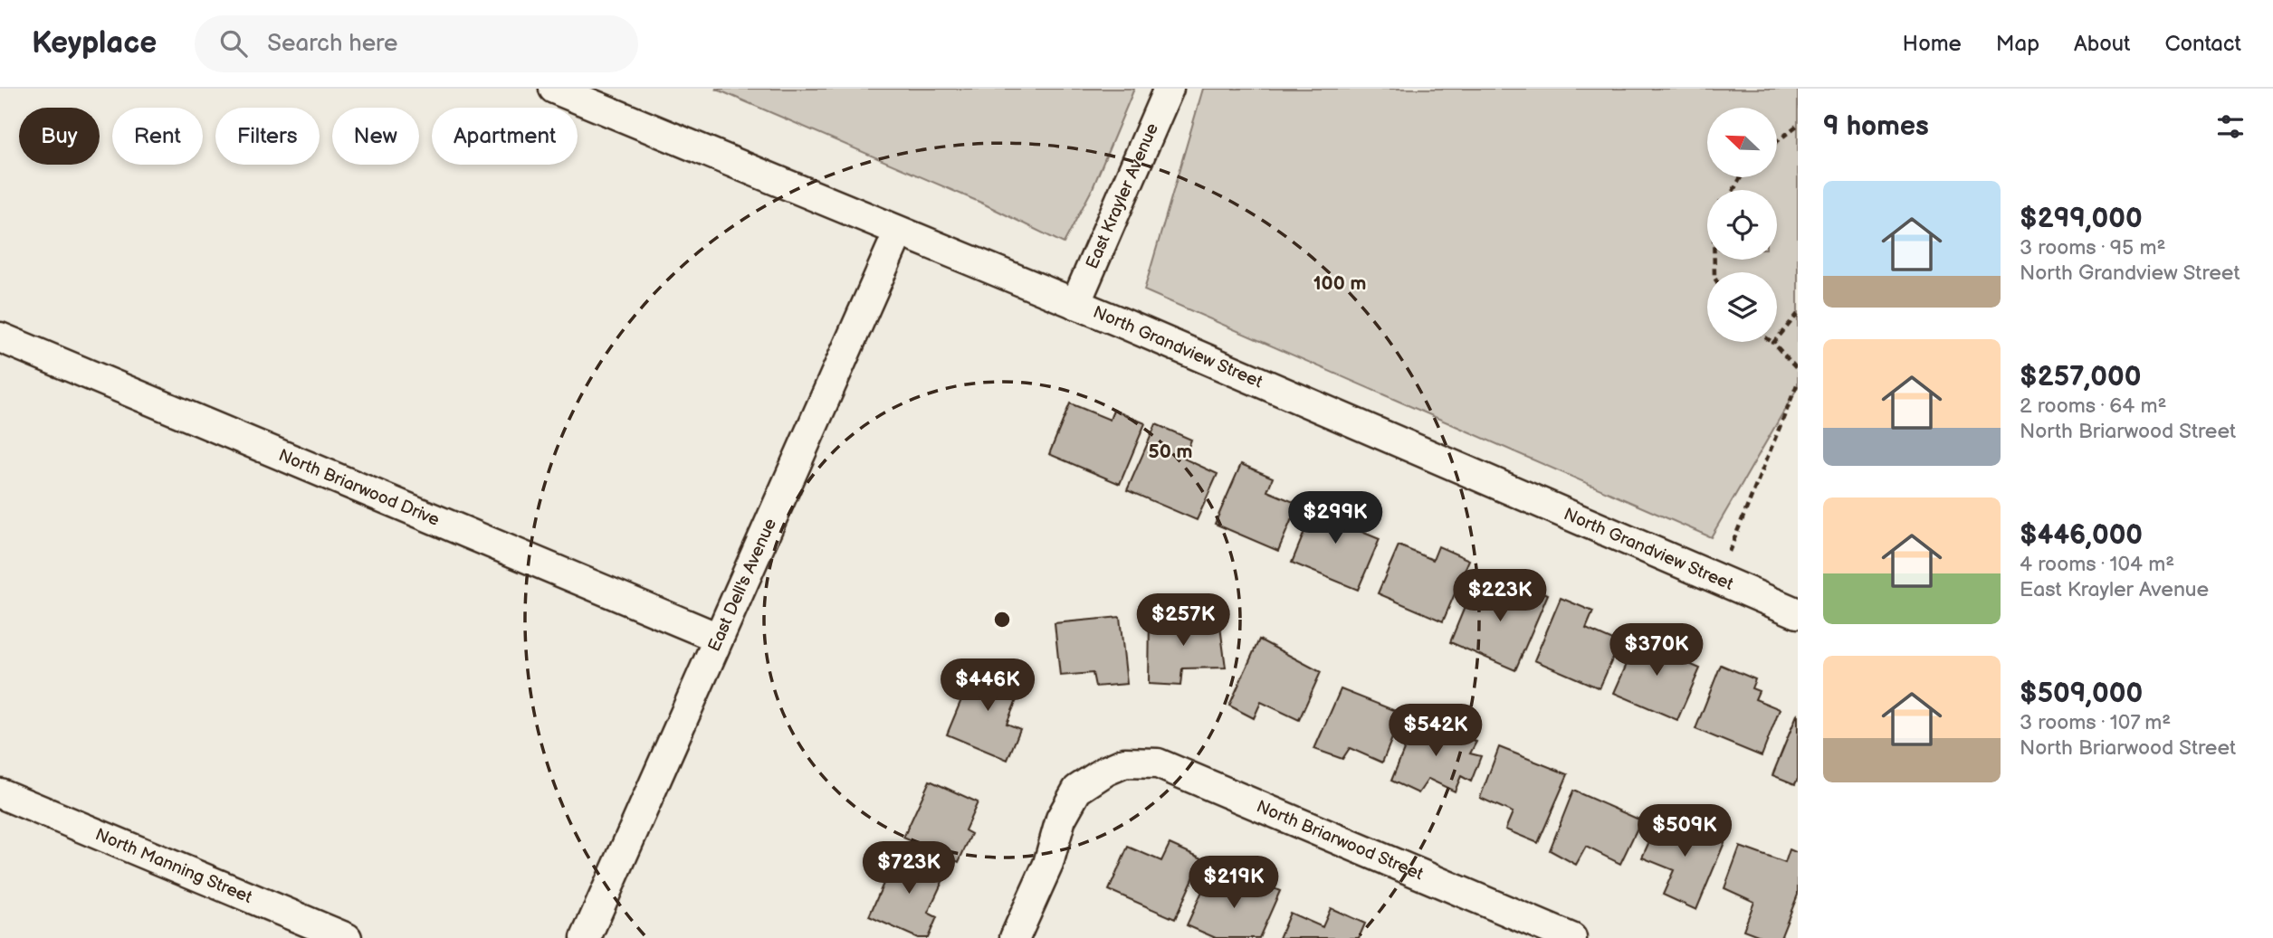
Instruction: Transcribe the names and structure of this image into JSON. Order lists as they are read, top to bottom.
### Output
{
  "streets": {
    "street": [
      "East Krayler Avenue",
      "North Grandview Street",
      "North Briarwood Drive",
      "East Dell's Avenue",
      "North Briarwood Street",
      "North Manning Street"
    ]
  },
  "crossings": [
    ["East Krayler Avenue", "North Grandview Street"],
    ["North Grandview Street", "East Dell's Avenue"],
    ["North Briarwood Drive", "East Dell's Avenue"]
  ],
  "north": "top left",
  "page": {
    "header": "Keyplace",
    "search": "Search here",
    "nav": [
      "Home",
      "Map",
      "About",
      "Contact"
    ],
    "heading": "9 homes",
    "chip": [
      "Buy",
      "Rent",
      "Filters",
      "New",
      "Apartment"
    ],
    "list": [
      {
        "name": "$299,000",
        "note": "3 rooms · 95 m² · North Grandview Street"
      },
      {
        "name": "$257,000",
        "note": "2 rooms · 64 m² · North Briarwood Street"
      },
      {
        "name": "$446,000",
        "note": "4 rooms · 104 m² · East Krayler Avenue"
      },
      {
        "name": "$509,000",
        "note": "3 rooms · 107 m² · North Briarwood Street"
      }
    ],
    "price": [
      "$299K",
      "$223K",
      "$257K",
      "$370K",
      "$446K",
      "$542K",
      "$509K",
      "$723K",
      "$219K"
    ]
  },
  "rings": ["100 m", "50 m"]
}
